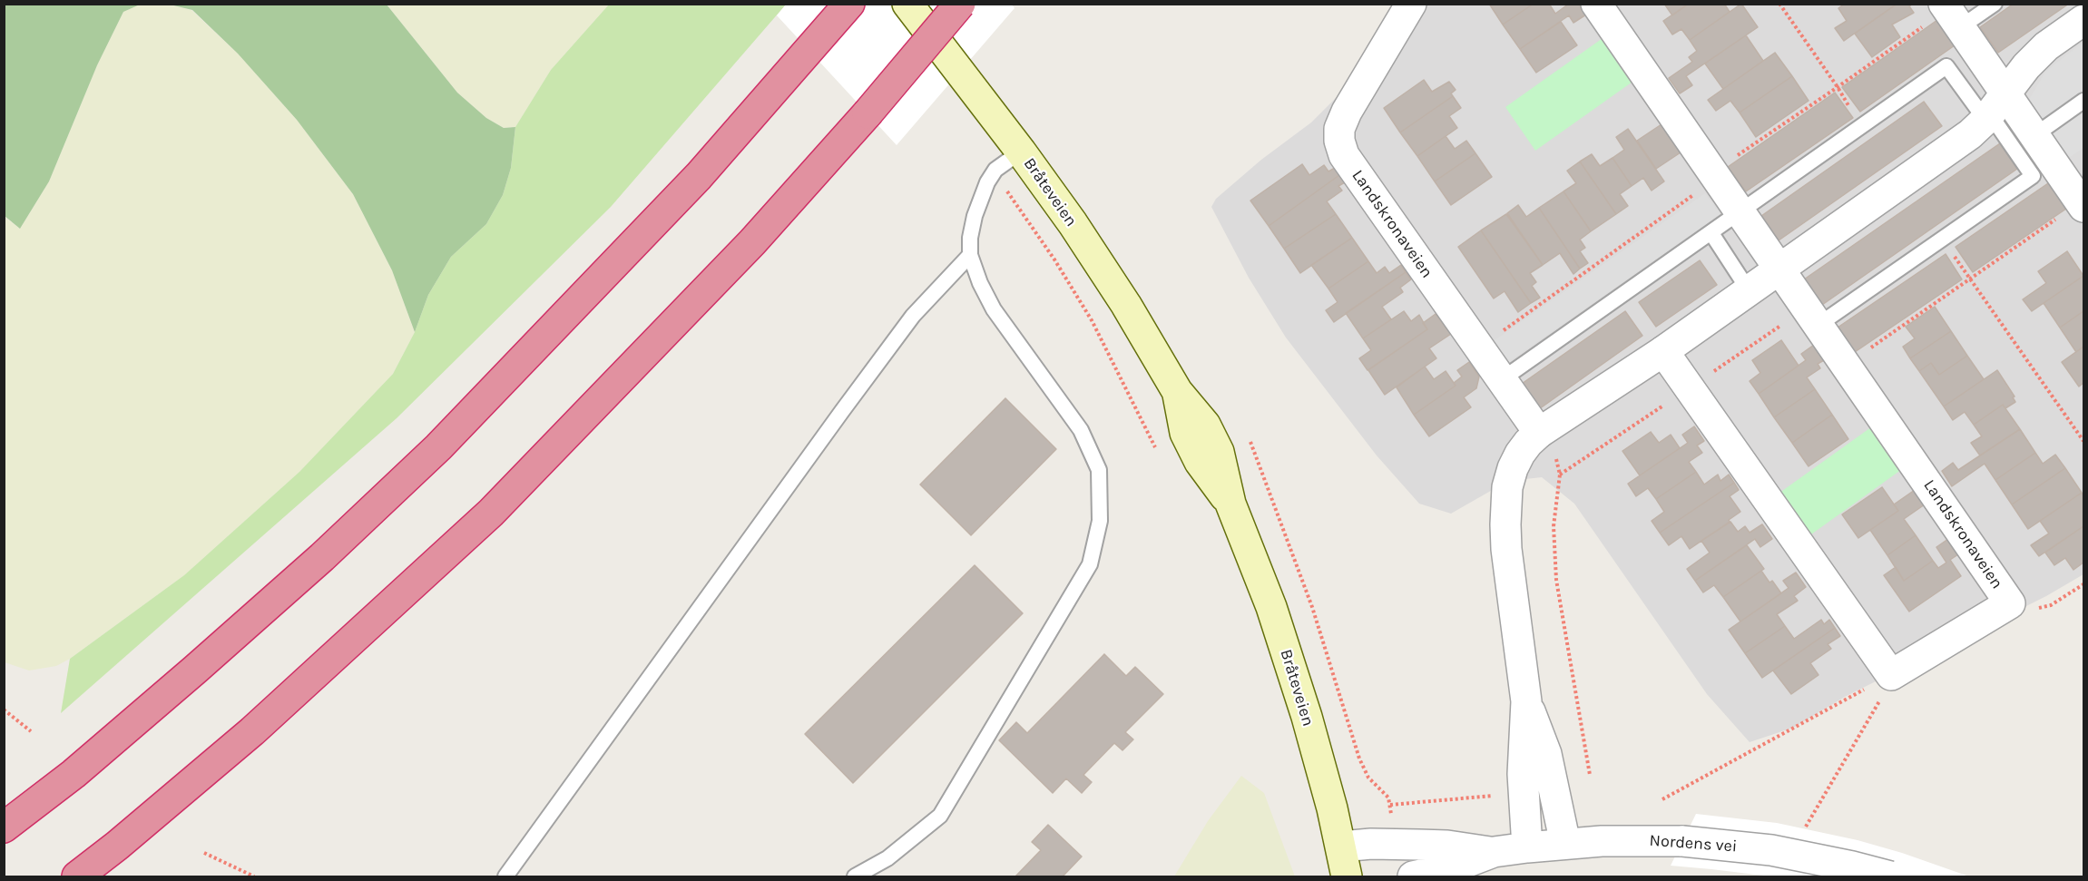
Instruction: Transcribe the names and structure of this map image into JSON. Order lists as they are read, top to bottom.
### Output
{
  "streets": {
    "main road": ["Bråteveien"],
    "street": ["Landskronaveien", "Nordens vei"]
  },
  "crossings": [
    ["Bråteveien", "Nordens vei"]
  ]
}
